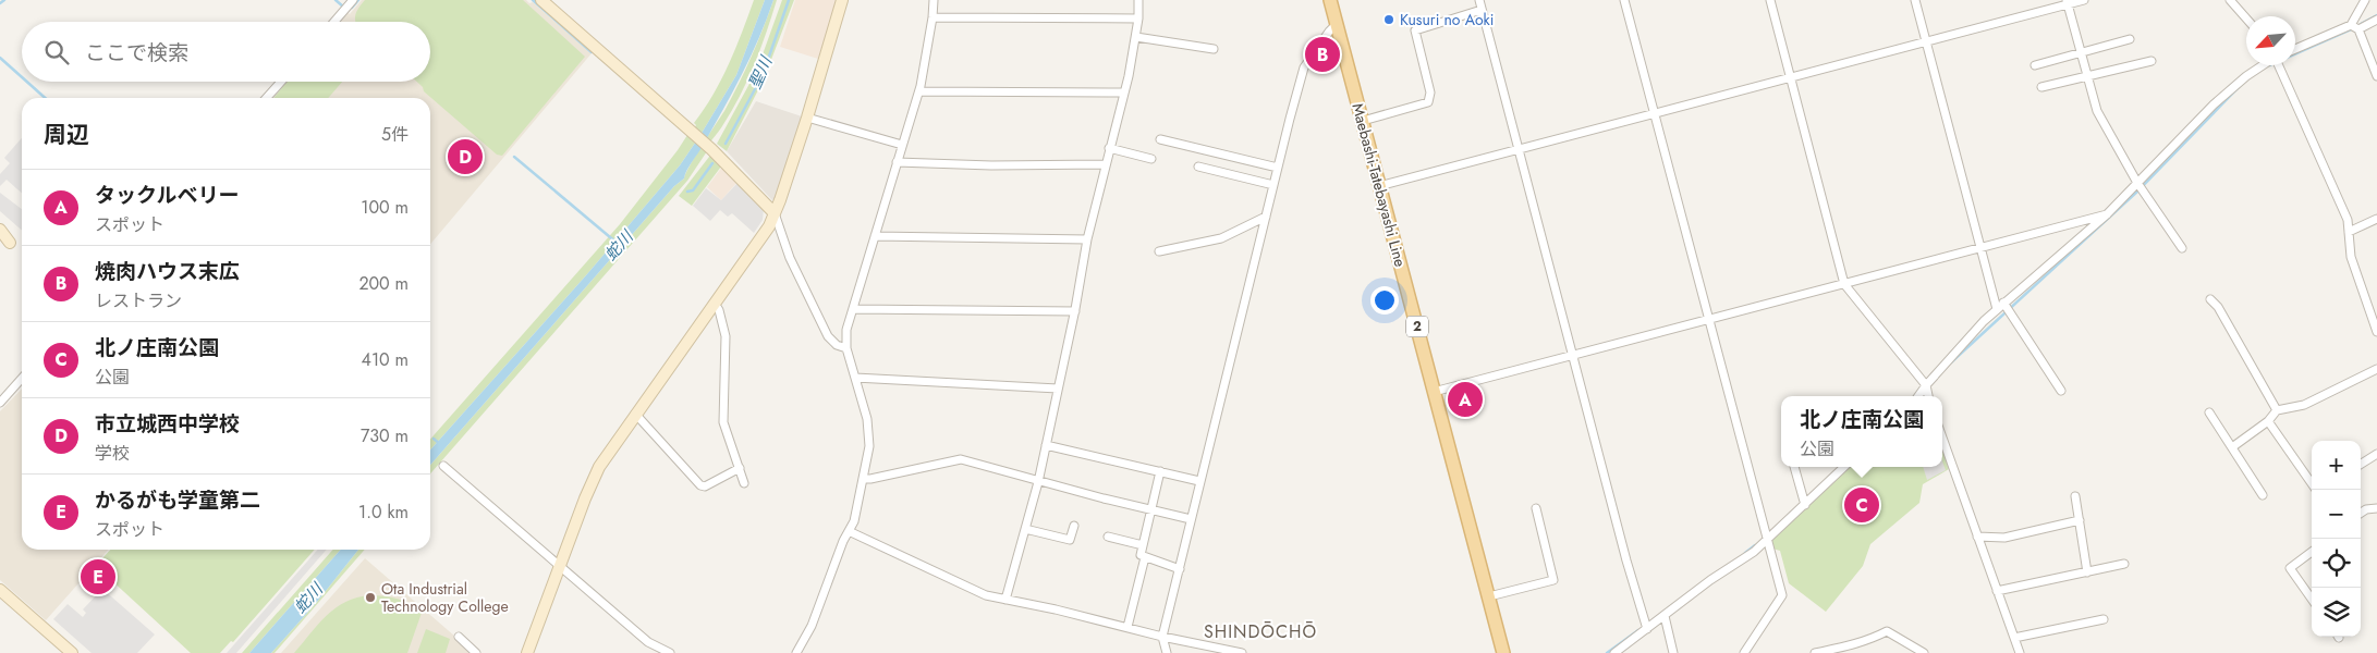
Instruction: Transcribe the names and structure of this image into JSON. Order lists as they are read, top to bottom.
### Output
{
  "streets": {
    "main road": ["Maebashi-Tatebayashi Line", "2"]
  },
  "districts": ["SHINDŌCHŌ"],
  "water": ["聖川", "蛇川"],
  "places": ["Kusuri no Aoki", "Ota Industrial Technology College"],
  "north": "bottom left",
  "page": {
    "search": "ここで検索",
    "pins": [
      "B",
      "D",
      "A",
      "C",
      "E"
    ],
    "heading": ["周辺", "5件"],
    "list": [
      {
        "mark": "A",
        "name": "タックルベリー",
        "note": "スポット",
        "value": "100 m"
      },
      {
        "mark": "B",
        "name": "焼肉ハウス末広",
        "note": "レストラン",
        "value": "200 m"
      },
      {
        "mark": "C",
        "name": "北ノ庄南公園",
        "note": "公園",
        "value": "410 m"
      },
      {
        "mark": "D",
        "name": "市立城西中学校",
        "note": "学校",
        "value": "730 m"
      },
      {
        "mark": "E",
        "name": "かるがも学童第二",
        "note": "スポット",
        "value": "1.0 km"
      }
    ],
    "popup": ["北ノ庄南公園", "公園"],
    "map_buttons": ["+", "−"]
  }
}
